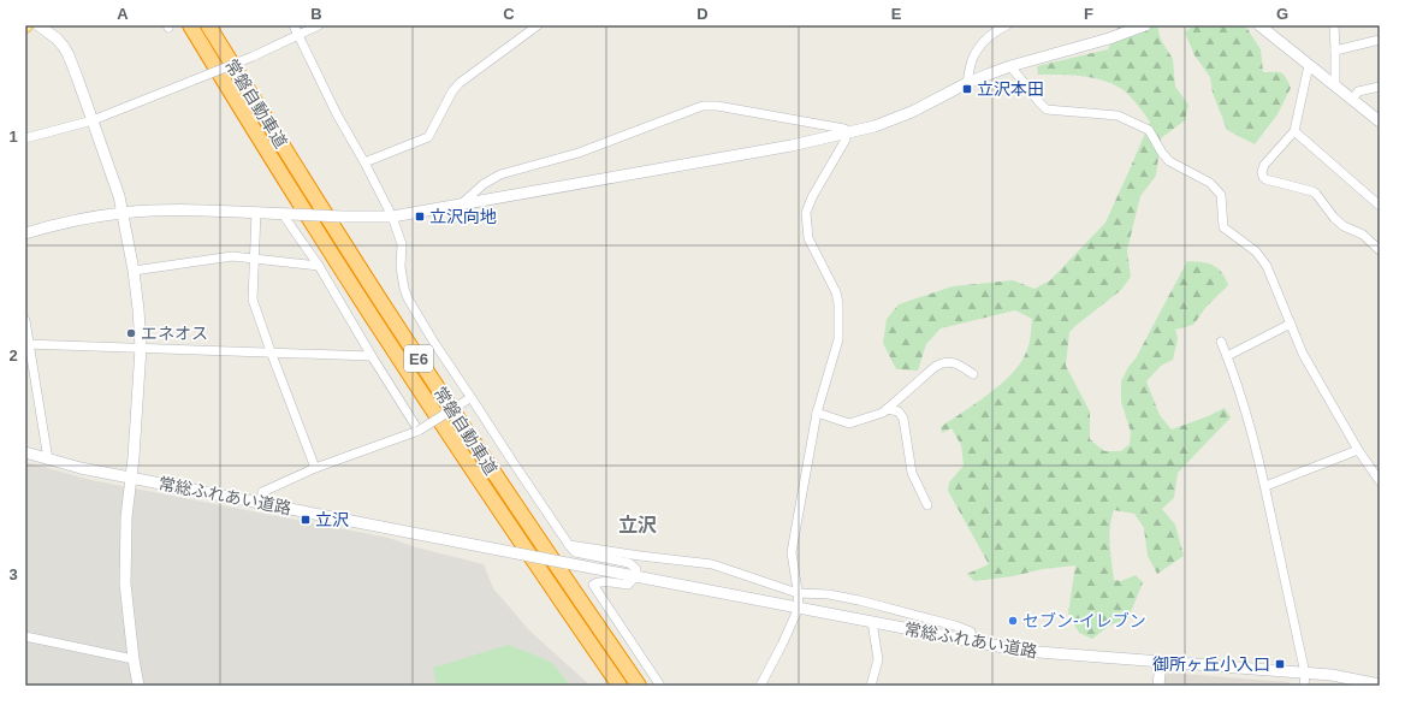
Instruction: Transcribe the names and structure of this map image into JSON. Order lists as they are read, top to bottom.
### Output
{
  "streets": {
    "highway": ["常磐自動車道", "E6"],
    "street": ["常総ふれあい道路"]
  },
  "districts": ["立沢"],
  "places": {
    "transit": [
      "立沢本田",
      "立沢向地",
      "立沢",
      "御所ヶ丘小入口"
    ],
    "other": ["エネオス", "セブン-イレブン"]
  },
  "grid": {
    "columns": [
      "A",
      "B",
      "C",
      "D",
      "E",
      "F",
      "G"
    ],
    "rows": ["1", "2", "3"]
  }
}
